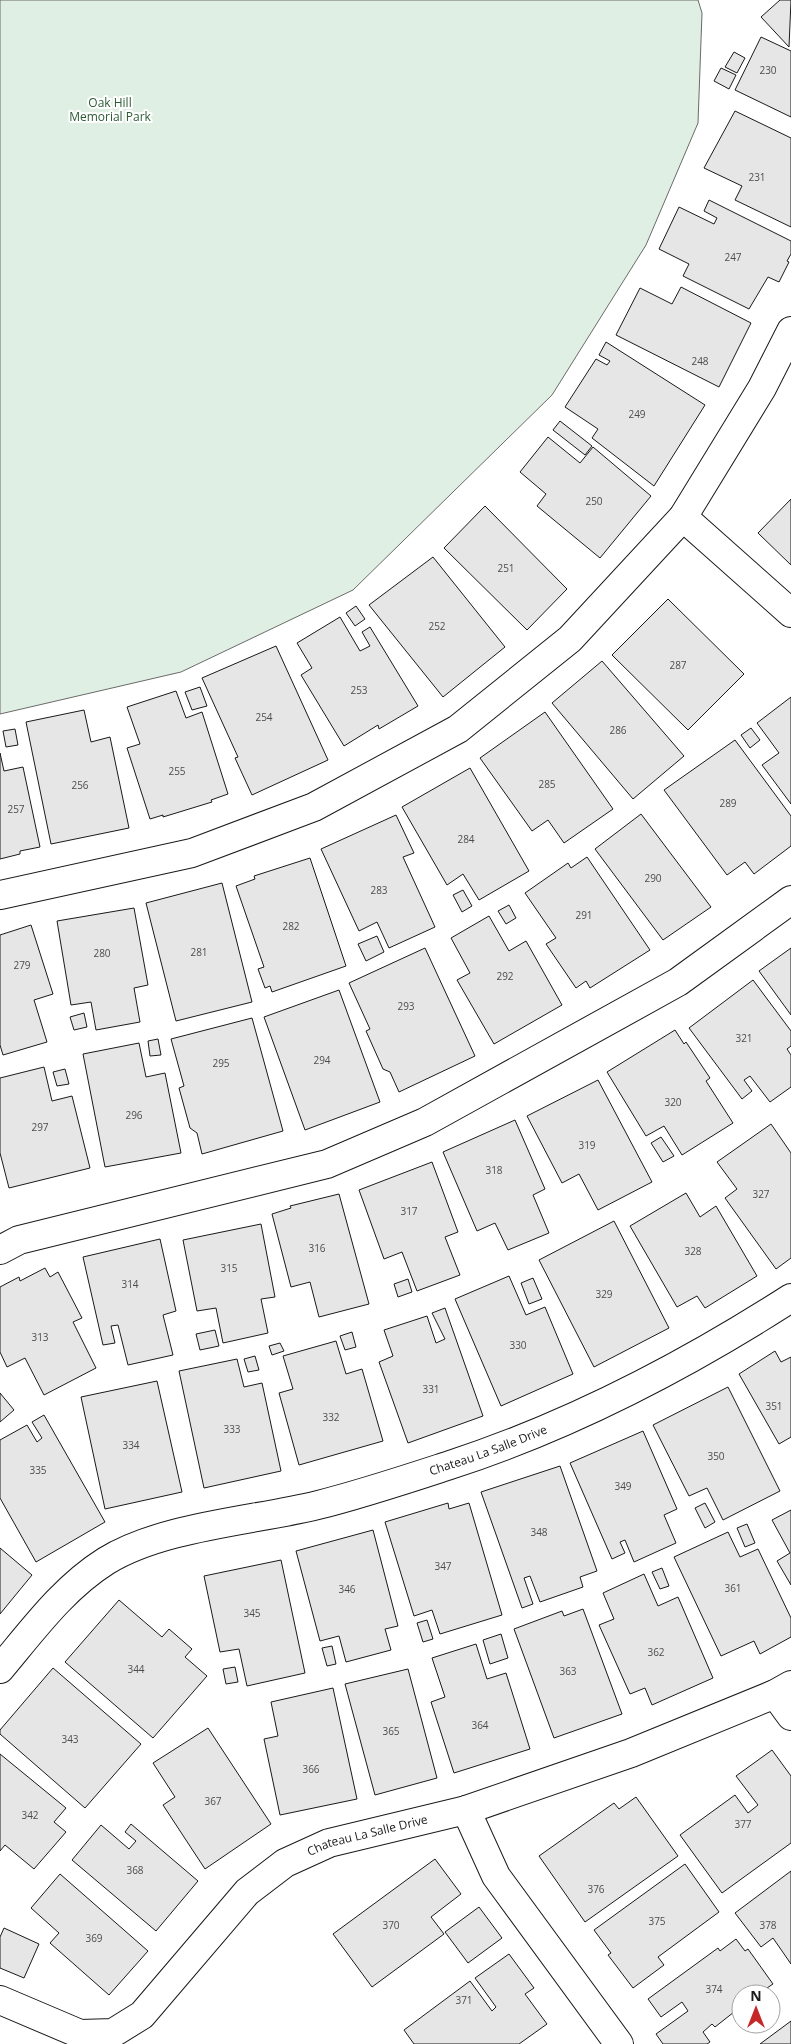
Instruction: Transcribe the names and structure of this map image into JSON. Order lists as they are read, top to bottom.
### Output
{
  "streets": {
    "street": ["Chateau La Salle Drive"]
  },
  "parks": ["Oak Hill Memorial Park"],
  "house_numbers": [
    "230",
    "231",
    "247",
    "248",
    "249",
    "250",
    "251",
    "252",
    "287",
    "253",
    "254",
    "286",
    "255",
    "285",
    "256",
    "289",
    "257",
    "284",
    "290",
    "283",
    "291",
    "282",
    "281",
    "280",
    "279",
    "292",
    "293",
    "321",
    "294",
    "295",
    "320",
    "296",
    "297",
    "319",
    "318",
    "327",
    "317",
    "316",
    "328",
    "315",
    "314",
    "329",
    "313",
    "330",
    "331",
    "351",
    "332",
    "333",
    "334",
    "350",
    "335",
    "349",
    "348",
    "347",
    "361",
    "346",
    "345",
    "362",
    "344",
    "363",
    "364",
    "365",
    "343",
    "366",
    "367",
    "342",
    "377",
    "368",
    "376",
    "375",
    "370",
    "378",
    "369",
    "374",
    "371"
  ],
  "north": "top"
}
